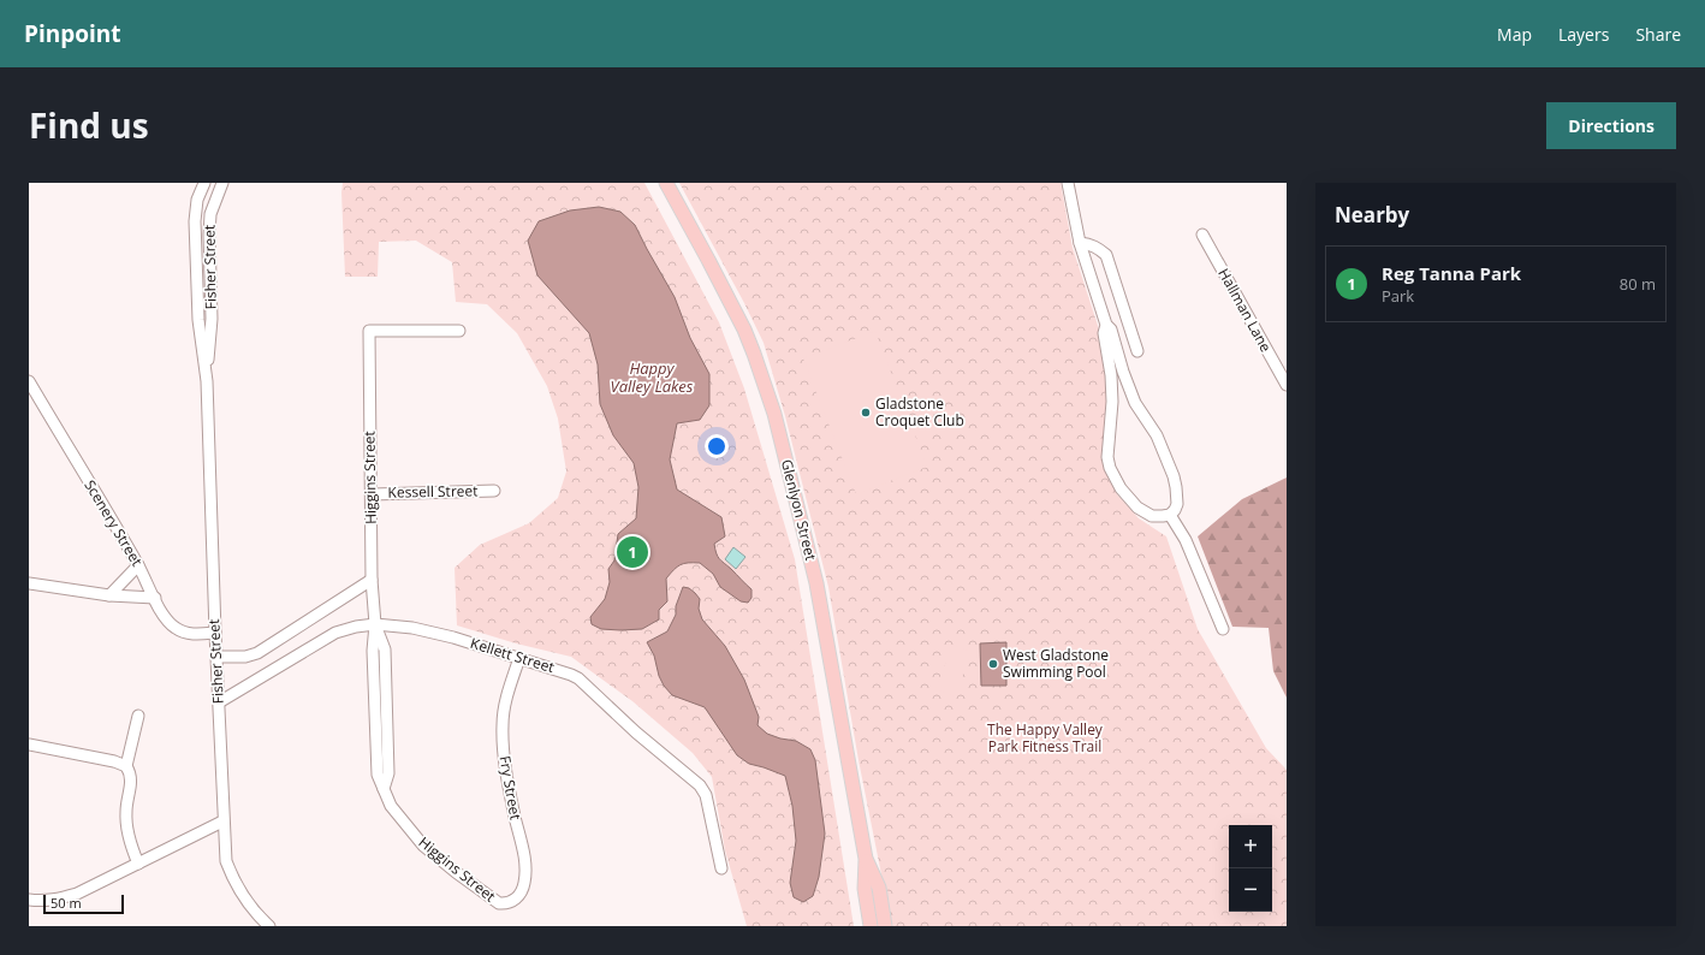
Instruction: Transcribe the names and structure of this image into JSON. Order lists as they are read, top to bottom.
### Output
{
  "streets": {
    "main road": ["Glenlyon Street"],
    "street": [
      "Fisher Street",
      "Hallman Lane",
      "Higgins Street",
      "Kessell Street",
      "Scenery Street",
      "Kellett Street",
      "Fry Street"
    ]
  },
  "crossings": [
    ["Fisher Street", "Scenery Street"],
    ["Fisher Street", "Kellett Street"],
    ["Higgins Street", "Kessell Street"],
    ["Higgins Street", "Kellett Street"],
    ["Higgins Street", "Fry Street"],
    ["Kellett Street", "Fry Street"]
  ],
  "water": ["Happy Valley Lakes"],
  "parks": ["The Happy Valley Park Fitness Trail"],
  "places": ["Gladstone Croquet Club", "West Gladstone Swimming Pool"],
  "scale_bar": "50 m",
  "page": {
    "header": "Pinpoint",
    "nav": ["Map", "Layers", "Share"],
    "title": "Find us",
    "buttons": "Directions",
    "heading": "Nearby",
    "list": [
      {
        "mark": "1",
        "name": "Reg Tanna Park",
        "note": "Park",
        "value": "80 m"
      }
    ],
    "pins": "1",
    "map_buttons": ["+", "−"],
    "scale": "50 m"
  }
}
